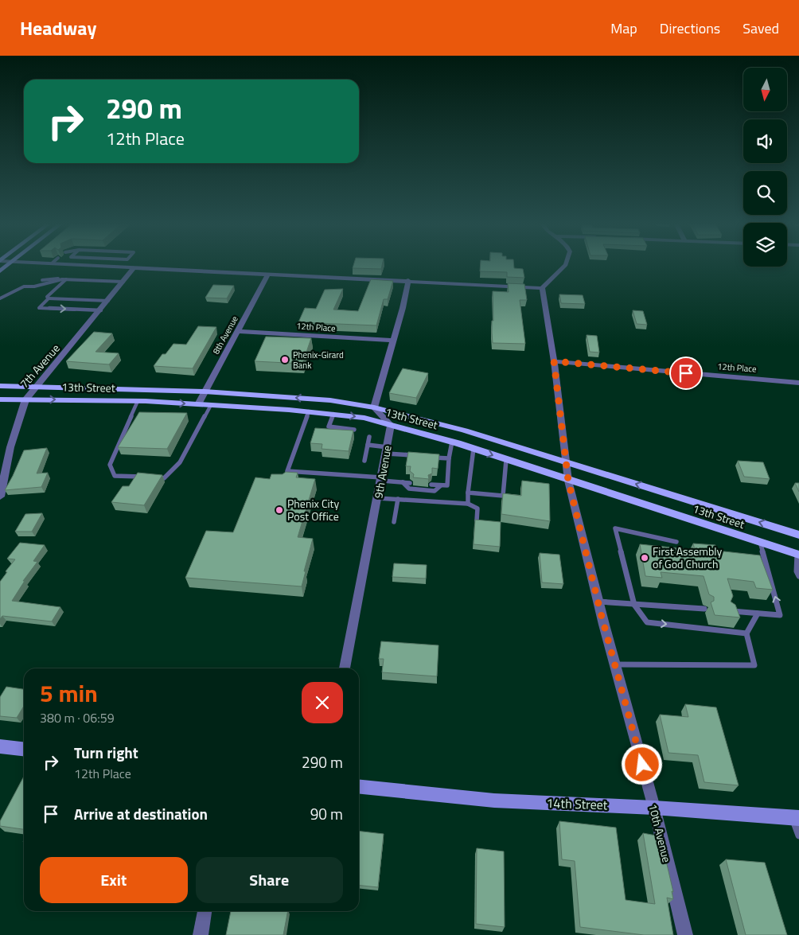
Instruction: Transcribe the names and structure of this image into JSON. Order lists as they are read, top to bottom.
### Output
{
  "streets": {
    "main road": ["13th Street", "14th Street"],
    "street": [
      "12th Place",
      "8th Avenue",
      "7th Avenue",
      "9th Avenue",
      "10th Avenue"
    ]
  },
  "crossings": [
    ["12th Place", "8th Avenue"],
    ["12th Place", "10th Avenue"],
    ["8th Avenue", "13th Street"],
    ["7th Avenue", "13th Street"],
    ["13th Street", "9th Avenue"],
    ["13th Street", "10th Avenue"],
    ["14th Street", "10th Avenue"]
  ],
  "places": ["Phenix-Girard Bank", "Phenix City Post Office", "First Assembly of God Church"],
  "north": "bottom",
  "page": {
    "header": "Headway",
    "nav": ["Map", "Directions", "Saved"],
    "turn": ["290 m", "12th Place"],
    "heading": ["5 min", "380 m · 06:59"],
    "list": [
      {
        "name": "Turn right",
        "note": "12th Place",
        "value": "290 m"
      },
      {
        "name": "Arrive at destination",
        "value": "90 m"
      }
    ],
    "buttons": ["Exit", "Share"]
  }
}
